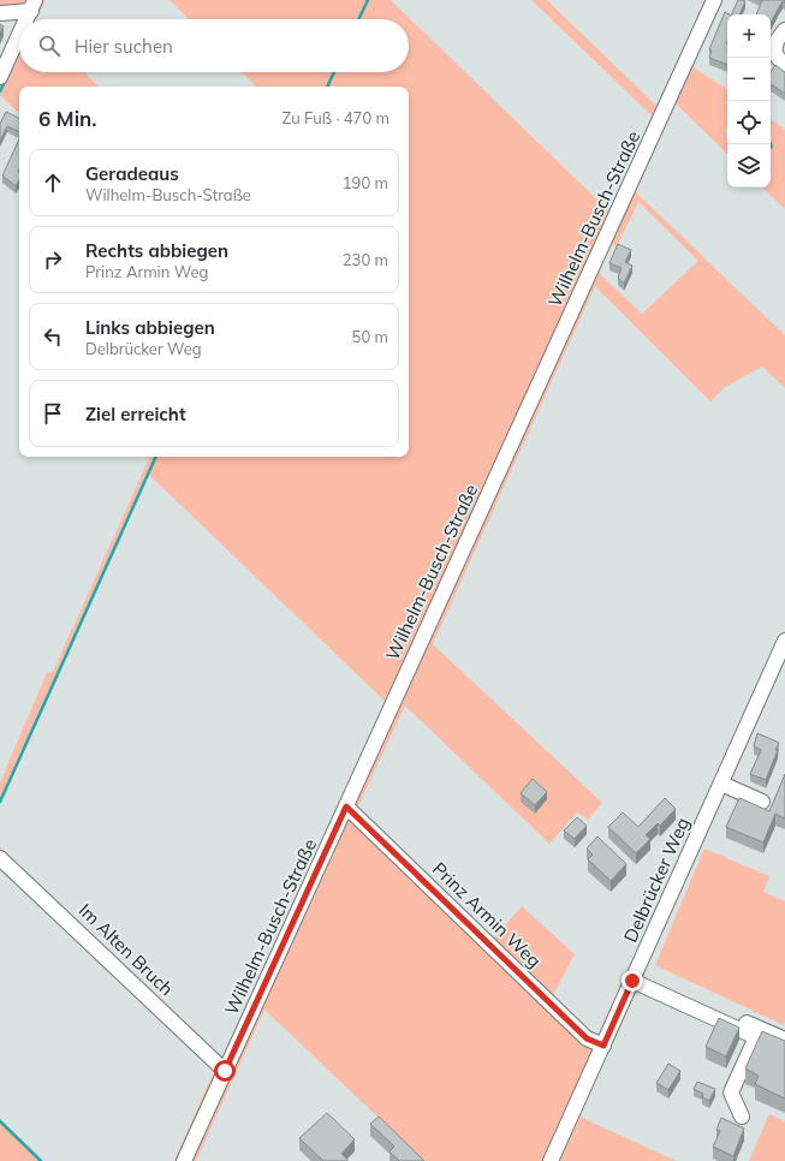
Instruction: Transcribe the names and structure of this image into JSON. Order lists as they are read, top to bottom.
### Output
{
  "streets": {
    "street": [
      "Wilhelm-Busch-Straße",
      "Delbrücker Weg",
      "Prinz Armin Weg",
      "Im Alten Bruch"
    ]
  },
  "crossings": [
    ["Wilhelm-Busch-Straße", "Prinz Armin Weg"],
    ["Wilhelm-Busch-Straße", "Im Alten Bruch"],
    ["Delbrücker Weg", "Prinz Armin Weg"]
  ],
  "page": {
    "map_buttons": ["+", "−"],
    "search": "Hier suchen",
    "heading": ["6 Min.", "Zu Fuß · 470 m"],
    "list": [
      ["Geradeaus", "Wilhelm-Busch-Straße", "190 m"],
      ["Rechts abbiegen", "Prinz Armin Weg", "230 m"],
      ["Links abbiegen", "Delbrücker Weg", "50 m"],
      "Ziel erreicht"
    ]
  }
}
